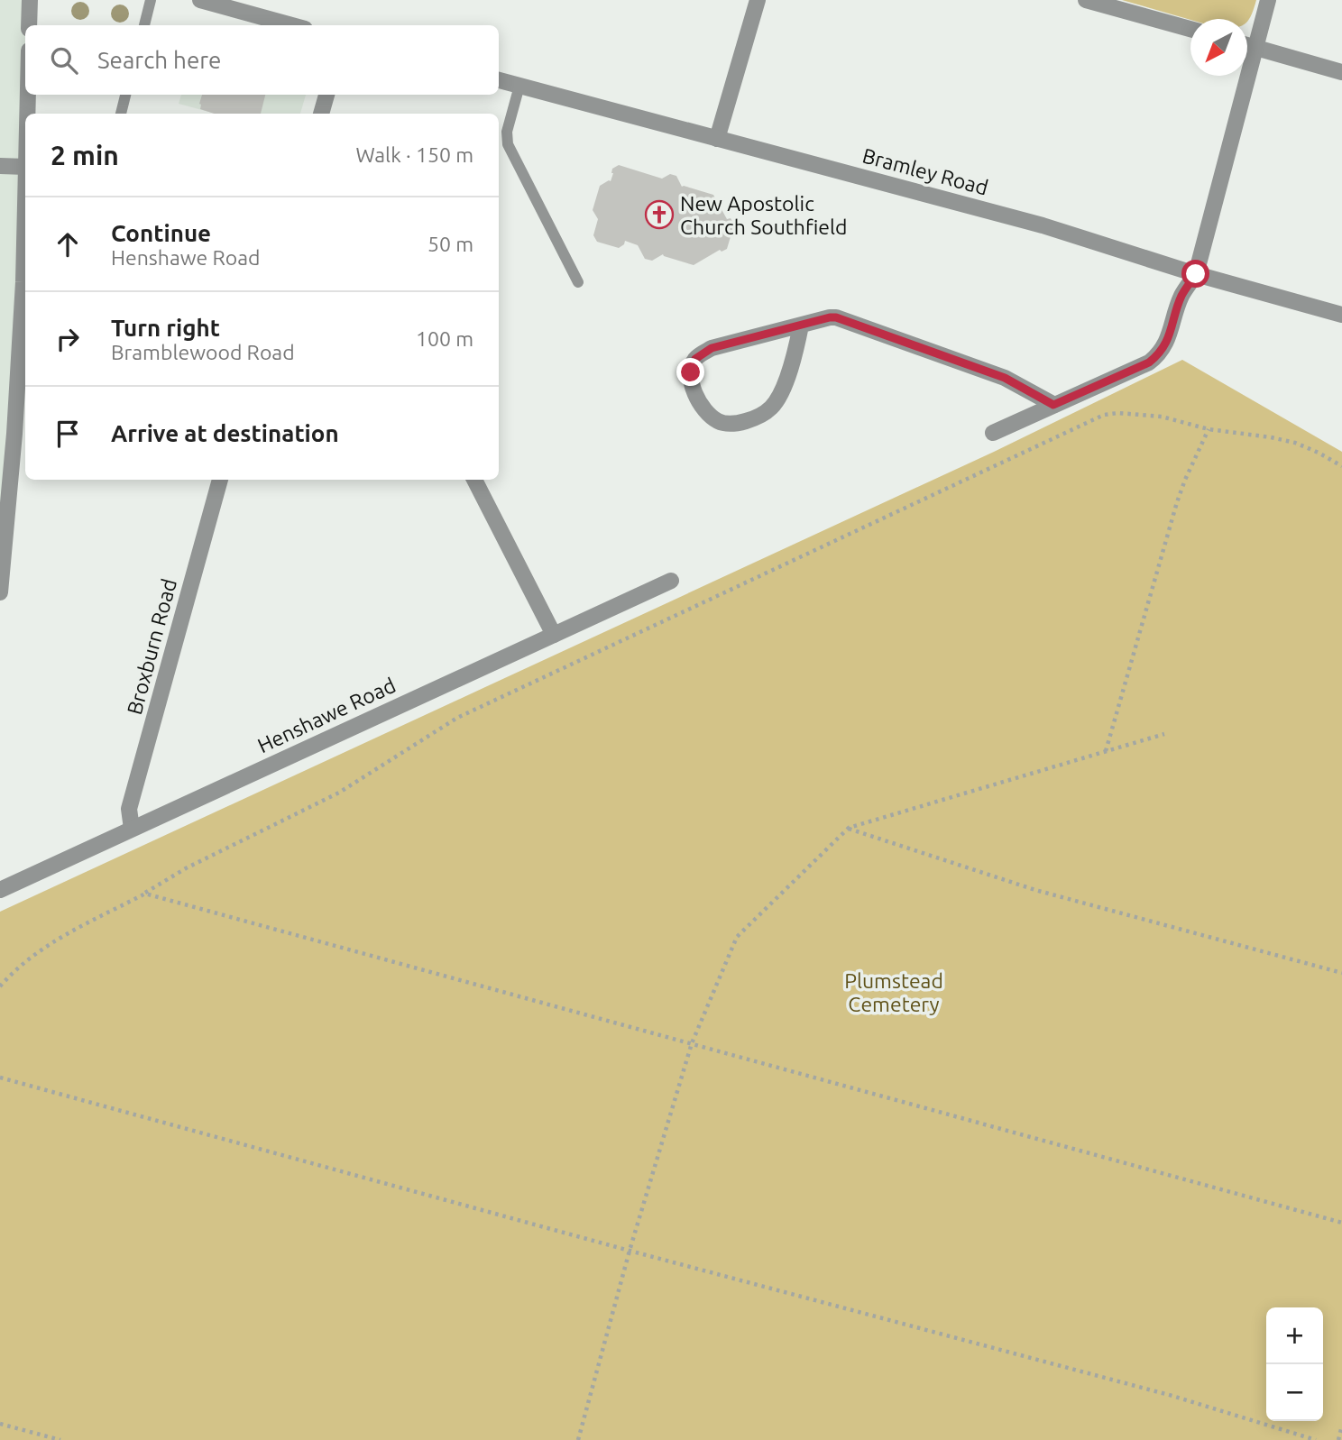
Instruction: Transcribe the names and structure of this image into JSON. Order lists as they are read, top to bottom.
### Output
{
  "streets": {
    "street": ["Bramley Road", "Broxburn Road", "Henshawe Road"]
  },
  "crossings": [
    ["Broxburn Road", "Henshawe Road"]
  ],
  "parks": ["Plumstead Cemetery"],
  "places": {
    "church": ["New Apostolic Church Southfield"]
  },
  "north": "bottom left",
  "page": {
    "search": "Search here",
    "heading": ["2 min", "Walk · 150 m"],
    "list": [
      ["Continue", "Henshawe Road", "50 m"],
      ["Turn right", "Bramblewood Road", "100 m"],
      "Arrive at destination"
    ],
    "map_buttons": ["+", "−"]
  }
}
